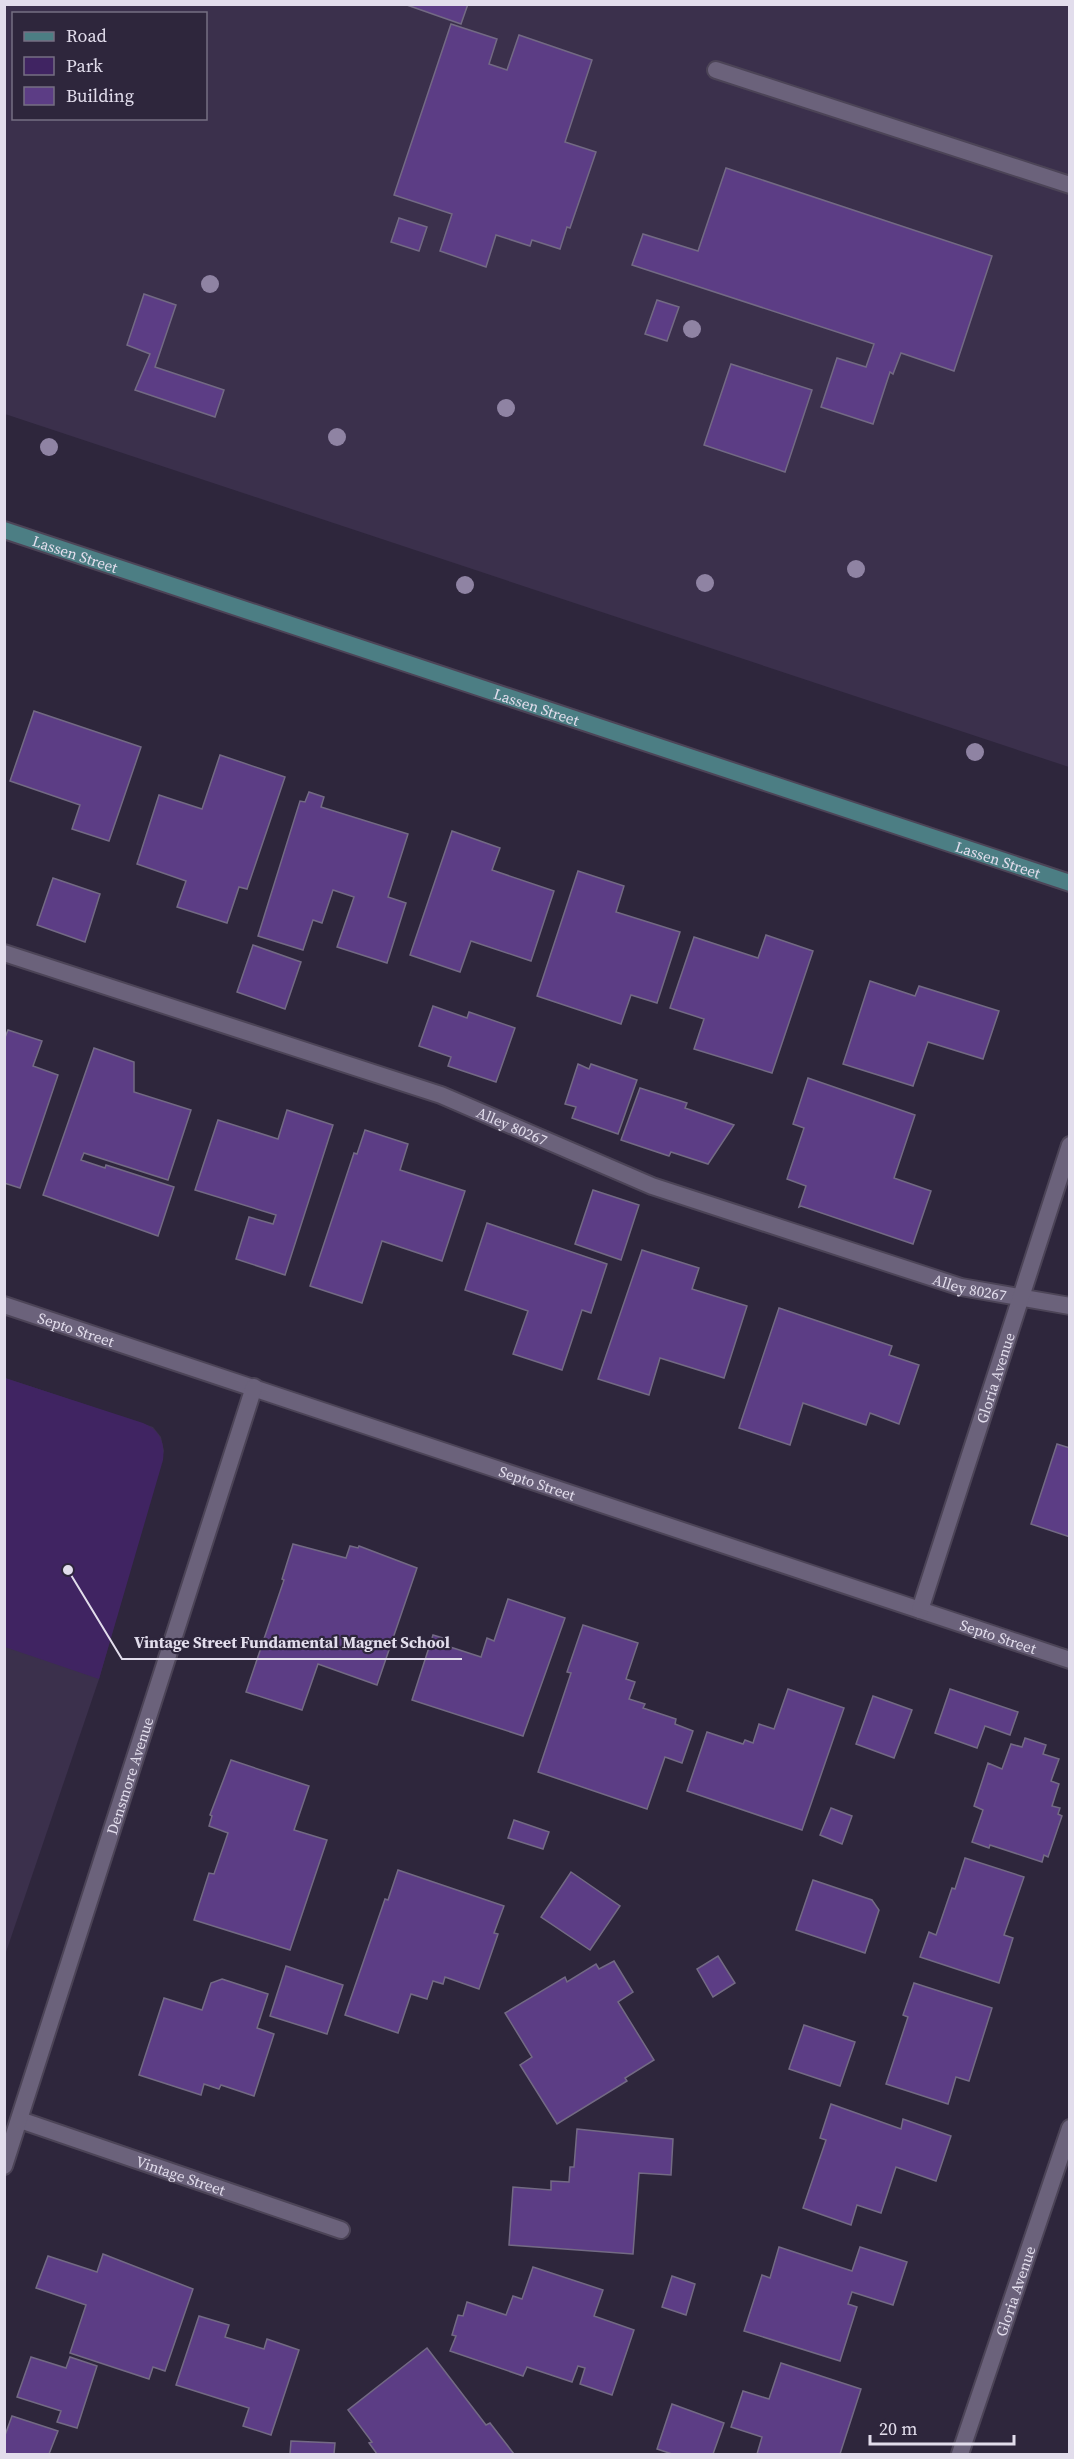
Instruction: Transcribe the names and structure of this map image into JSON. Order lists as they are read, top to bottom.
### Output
{
  "streets": {
    "main road": ["Lassen Street"],
    "street": [
      "Alley 80267",
      "Septo Street",
      "Gloria Avenue",
      "Densmore Avenue",
      "Vintage Street"
    ]
  },
  "crossings": [
    ["Alley 80267", "Gloria Avenue"],
    ["Septo Street", "Gloria Avenue"],
    ["Septo Street", "Densmore Avenue"],
    ["Densmore Avenue", "Vintage Street"]
  ],
  "places": ["Vintage Street Fundamental Magnet School"],
  "legend": ["Road", "Park", "Building"],
  "scale_bar": "20 m"
}
